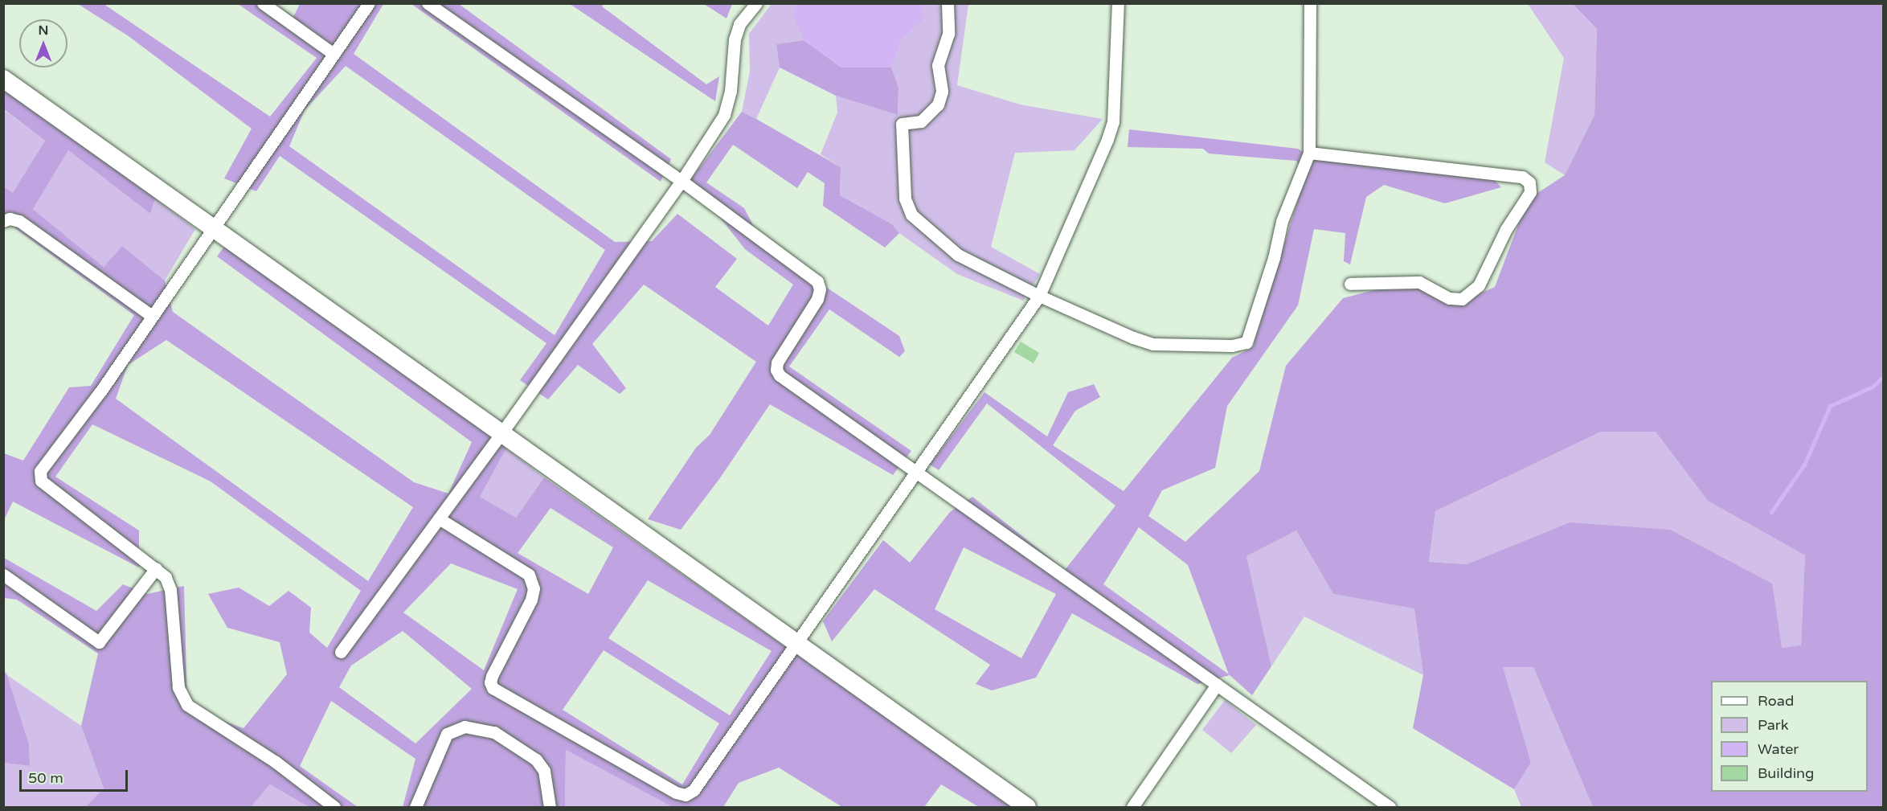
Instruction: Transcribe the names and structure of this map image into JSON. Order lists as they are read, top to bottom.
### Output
{
  "legend": [
    "Road",
    "Park",
    "Water",
    "Building"
  ],
  "scale_bar": "50 m",
  "north": "top"
}
